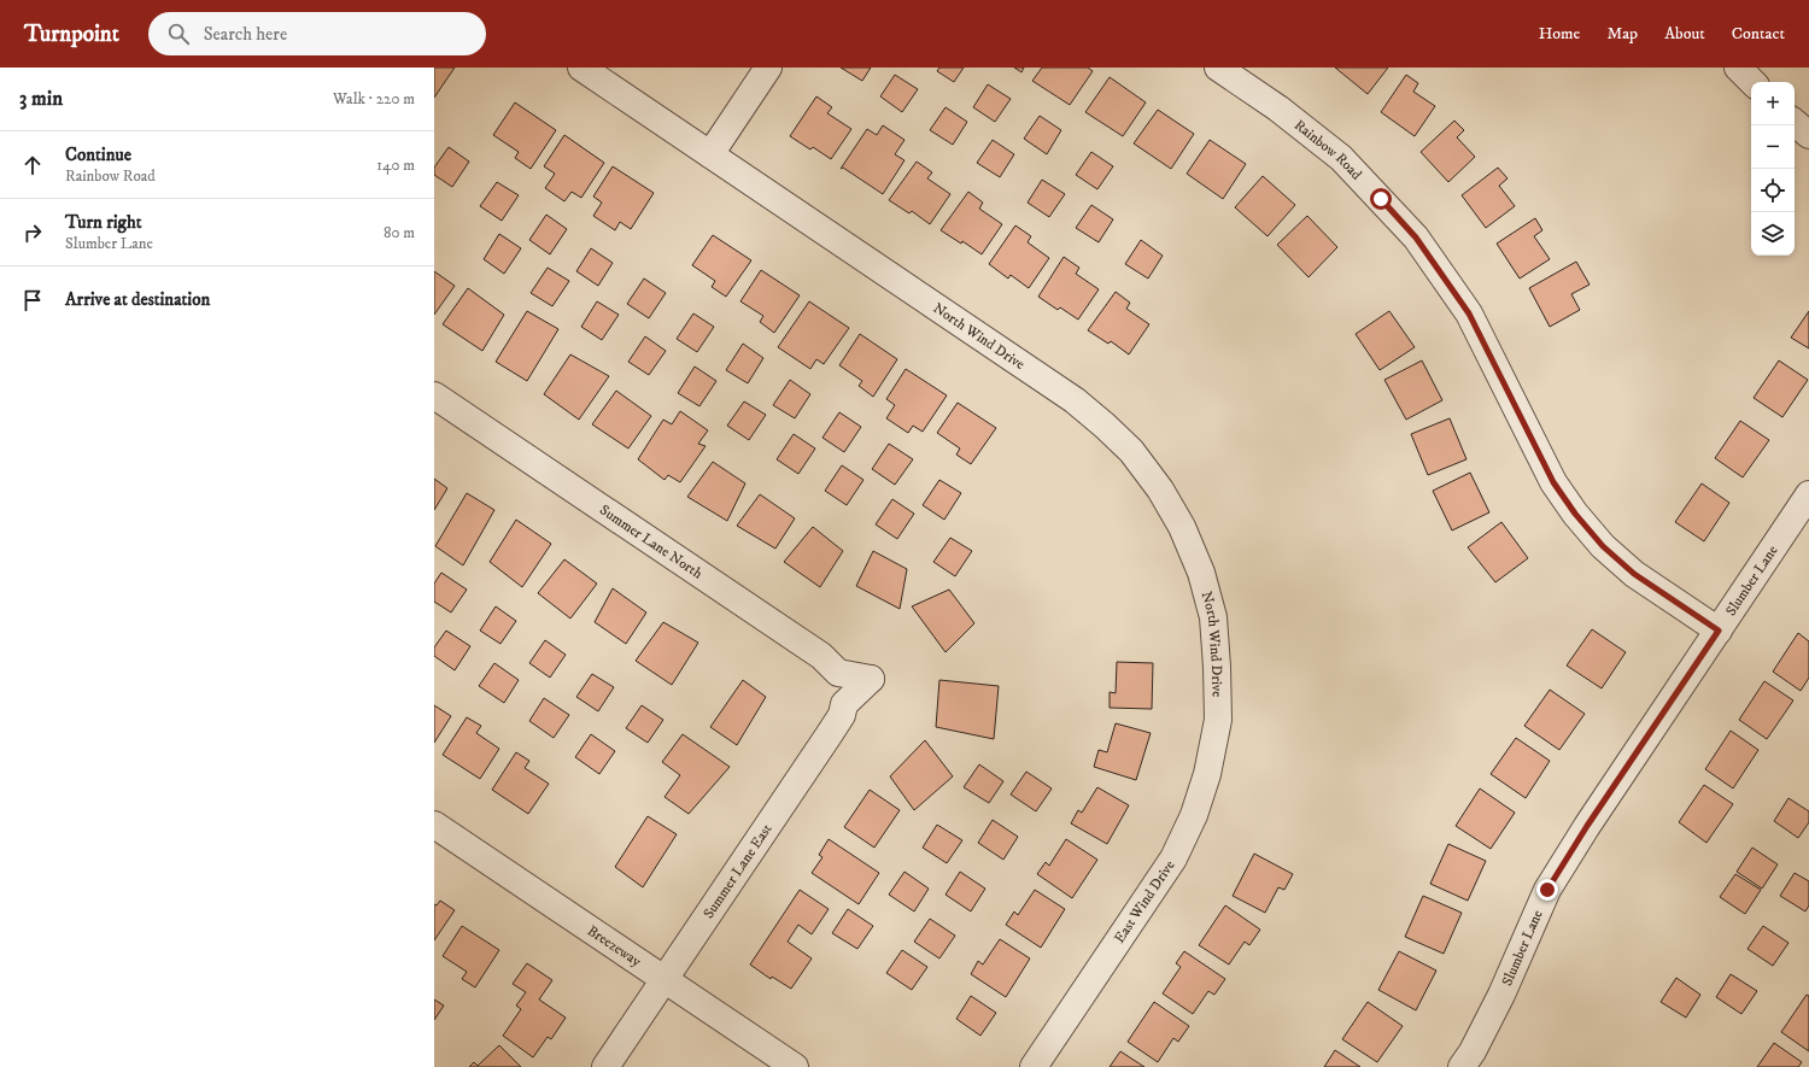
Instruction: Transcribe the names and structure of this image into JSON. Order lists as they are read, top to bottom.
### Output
{
  "streets": {
    "street": [
      "Rainbow Road",
      "North Wind Drive",
      "Summer Lane North",
      "Slumber Lane",
      "Summer Lane East",
      "East Wind Drive",
      "Breezeway"
    ]
  },
  "crossings": [
    ["Rainbow Road", "Slumber Lane"],
    ["North Wind Drive", "East Wind Drive"],
    ["Summer Lane North", "Summer Lane East"],
    ["Summer Lane East", "Breezeway"]
  ],
  "page": {
    "header": "Turnpoint",
    "search": "Search here",
    "nav": [
      "Home",
      "Map",
      "About",
      "Contact"
    ],
    "heading": ["3 min", "Walk · 220 m"],
    "map_buttons": ["+", "−"],
    "list": [
      ["Continue", "Rainbow Road", "140 m"],
      ["Turn right", "Slumber Lane", "80 m"],
      "Arrive at destination"
    ]
  }
}
